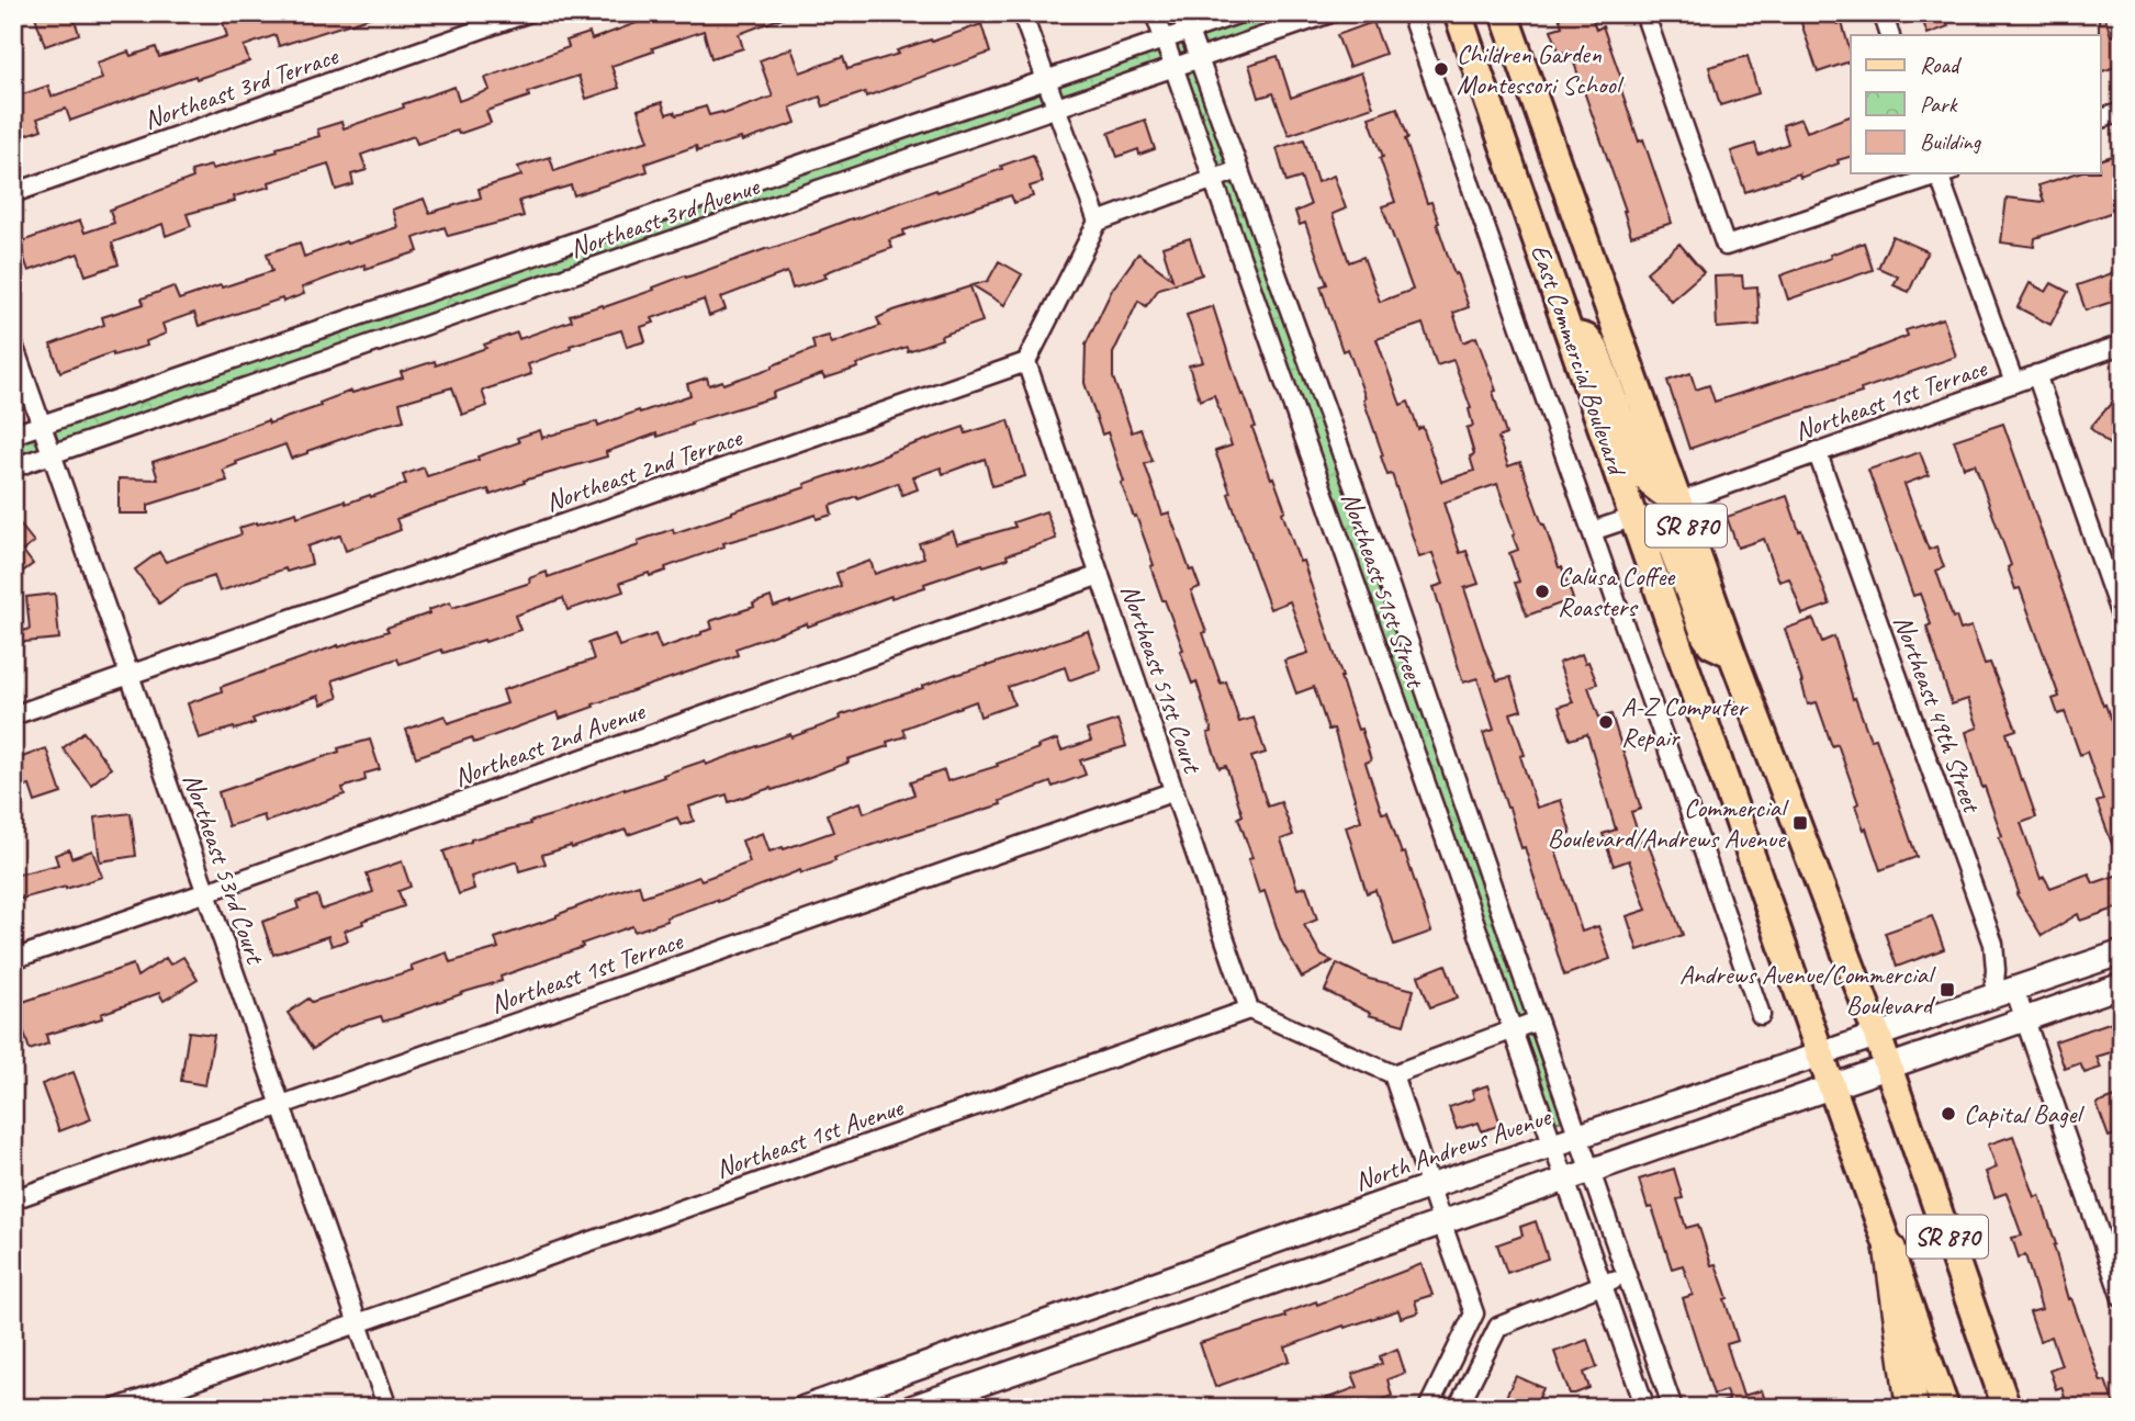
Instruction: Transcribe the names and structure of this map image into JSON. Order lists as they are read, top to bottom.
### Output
{
  "streets": {
    "main road": ["East Commercial Boulevard", "SR 870", "North Andrews Avenue"],
    "street": [
      "Northeast 3rd Terrace",
      "Northeast 3rd Avenue",
      "Northeast 1st Terrace",
      "Northeast 2nd Terrace",
      "Northeast 51st Street",
      "Northeast 51st Court",
      "Northeast 49th Street",
      "Northeast 2nd Avenue",
      "Northeast 53rd Court",
      "Northeast 1st Avenue"
    ]
  },
  "crossings": [
    ["Northeast 3rd Avenue", "Northeast 51st Street"],
    ["Northeast 3rd Avenue", "Northeast 53rd Court"],
    ["East Commercial Boulevard", "Northeast 1st Terrace"],
    ["East Commercial Boulevard", "SR 870"],
    ["East Commercial Boulevard", "North Andrews Avenue"],
    ["Northeast 1st Terrace", "Northeast 51st Court"],
    ["Northeast 1st Terrace", "Northeast 49th Street"],
    ["Northeast 1st Terrace", "Northeast 53rd Court"],
    ["Northeast 2nd Terrace", "Northeast 51st Court"],
    ["Northeast 2nd Terrace", "Northeast 53rd Court"],
    ["SR 870", "North Andrews Avenue"],
    ["Northeast 51st Street", "North Andrews Avenue"],
    ["Northeast 51st Court", "Northeast 2nd Avenue"],
    ["Northeast 51st Court", "Northeast 1st Avenue"],
    ["Northeast 49th Street", "North Andrews Avenue"],
    ["Northeast 2nd Avenue", "Northeast 53rd Court"],
    ["Northeast 53rd Court", "Northeast 1st Avenue"]
  ],
  "places": {
    "other": [
      "Children Garden Montessori School",
      "Calusa Coffee Roasters",
      "A-Z Computer Repair",
      "Capital Bagel"
    ],
    "transit": ["Commercial Boulevard/Andrews Avenue", "Andrews Avenue/Commercial Boulevard"]
  },
  "legend": ["Road", "Park", "Building"]
}
